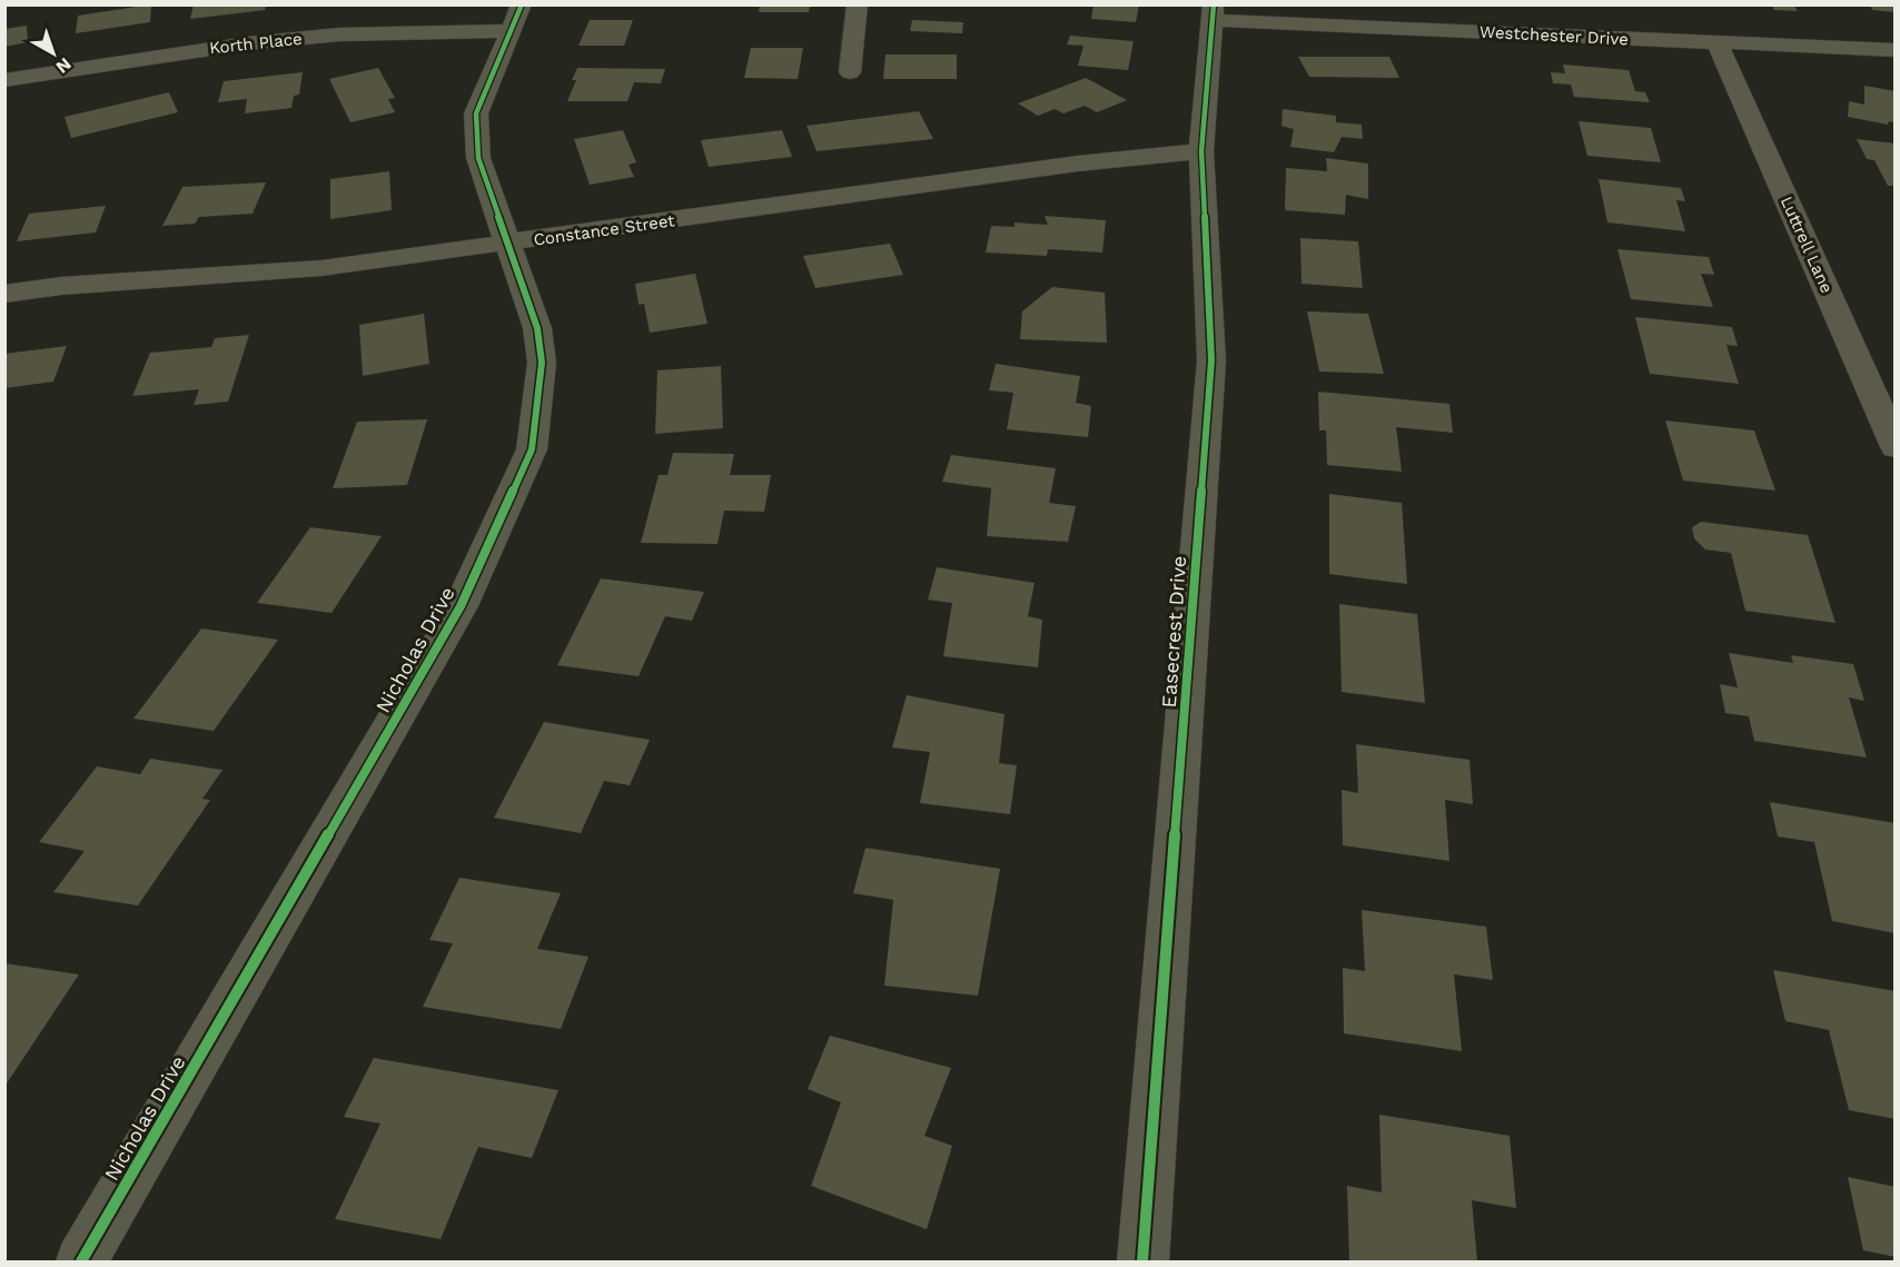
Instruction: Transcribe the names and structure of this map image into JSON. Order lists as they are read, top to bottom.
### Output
{
  "streets": {
    "street": [
      "Westchester Drive",
      "Korth Place",
      "Constance Street",
      "Luttrell Lane",
      "Easecrest Drive",
      "Nicholas Drive"
    ]
  },
  "crossings": [
    ["Westchester Drive", "Luttrell Lane"],
    ["Westchester Drive", "Easecrest Drive"],
    ["Korth Place", "Nicholas Drive"],
    ["Constance Street", "Easecrest Drive"],
    ["Constance Street", "Nicholas Drive"]
  ],
  "north": "bottom right"
}
